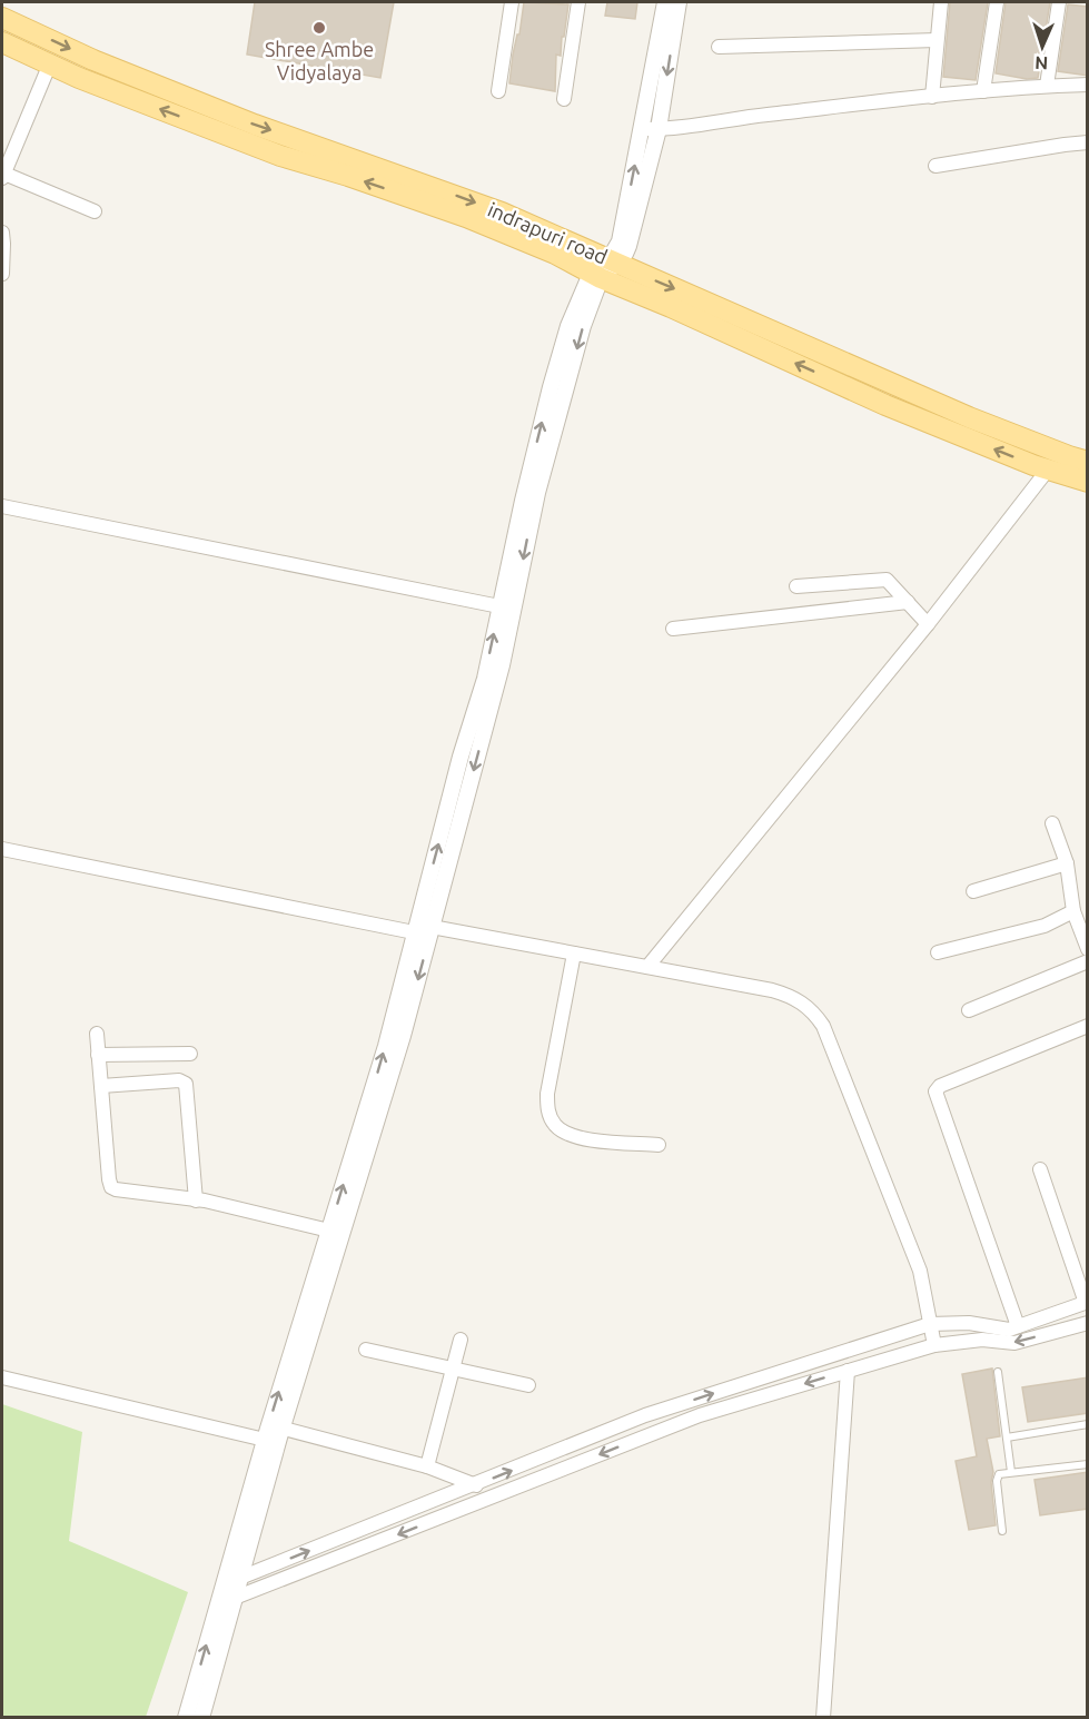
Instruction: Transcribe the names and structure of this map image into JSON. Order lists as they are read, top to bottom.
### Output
{
  "streets": {
    "main road": ["indrapuri road"]
  },
  "places": ["Shree Ambe Vidyalaya"],
  "north": "bottom"
}
